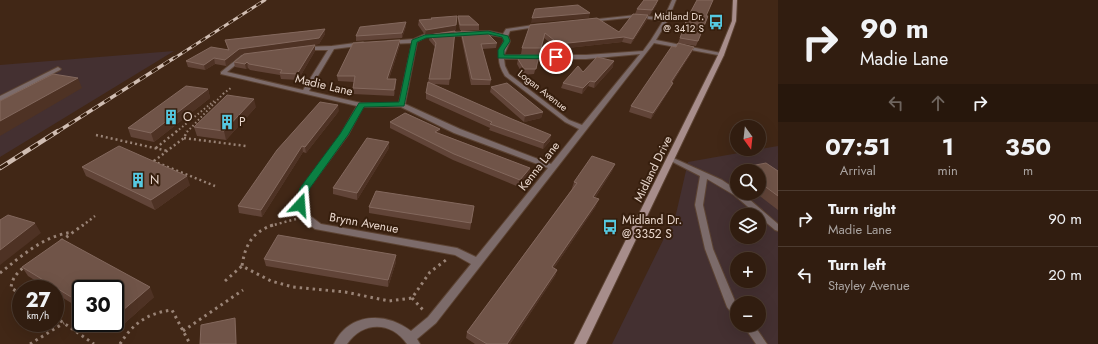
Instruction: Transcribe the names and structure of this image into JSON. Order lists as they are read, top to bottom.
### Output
{
  "streets": {
    "main road": ["Midland Drive"],
    "street": [
      "Madie Lane",
      "Logan Avenue",
      "Kenna Lane",
      "Brynn Avenue"
    ]
  },
  "crossings": [
    ["Madie Lane", "Kenna Lane"],
    ["Logan Avenue", "Kenna Lane"],
    ["Kenna Lane", "Brynn Avenue"]
  ],
  "places": {
    "bus stop": ["Midland Dr. @ 3412 S", "Midland Dr. @ 3352 S"],
    "building": ["O", "P", "N"]
  },
  "north": "bottom",
  "page": {
    "turn": ["90 m", "Madie Lane"],
    "map_buttons": ["+", "−"],
    "eta": [
      "07:51",
      "Arrival",
      "1",
      "min",
      "350",
      "m"
    ],
    "list": [
      {
        "name": "Turn right",
        "note": "Madie Lane",
        "value": "90 m"
      },
      {
        "name": "Turn left",
        "note": "Stayley Avenue",
        "value": "20 m"
      }
    ],
    "speed": "27 km/h",
    "limit": "30"
  }
}
